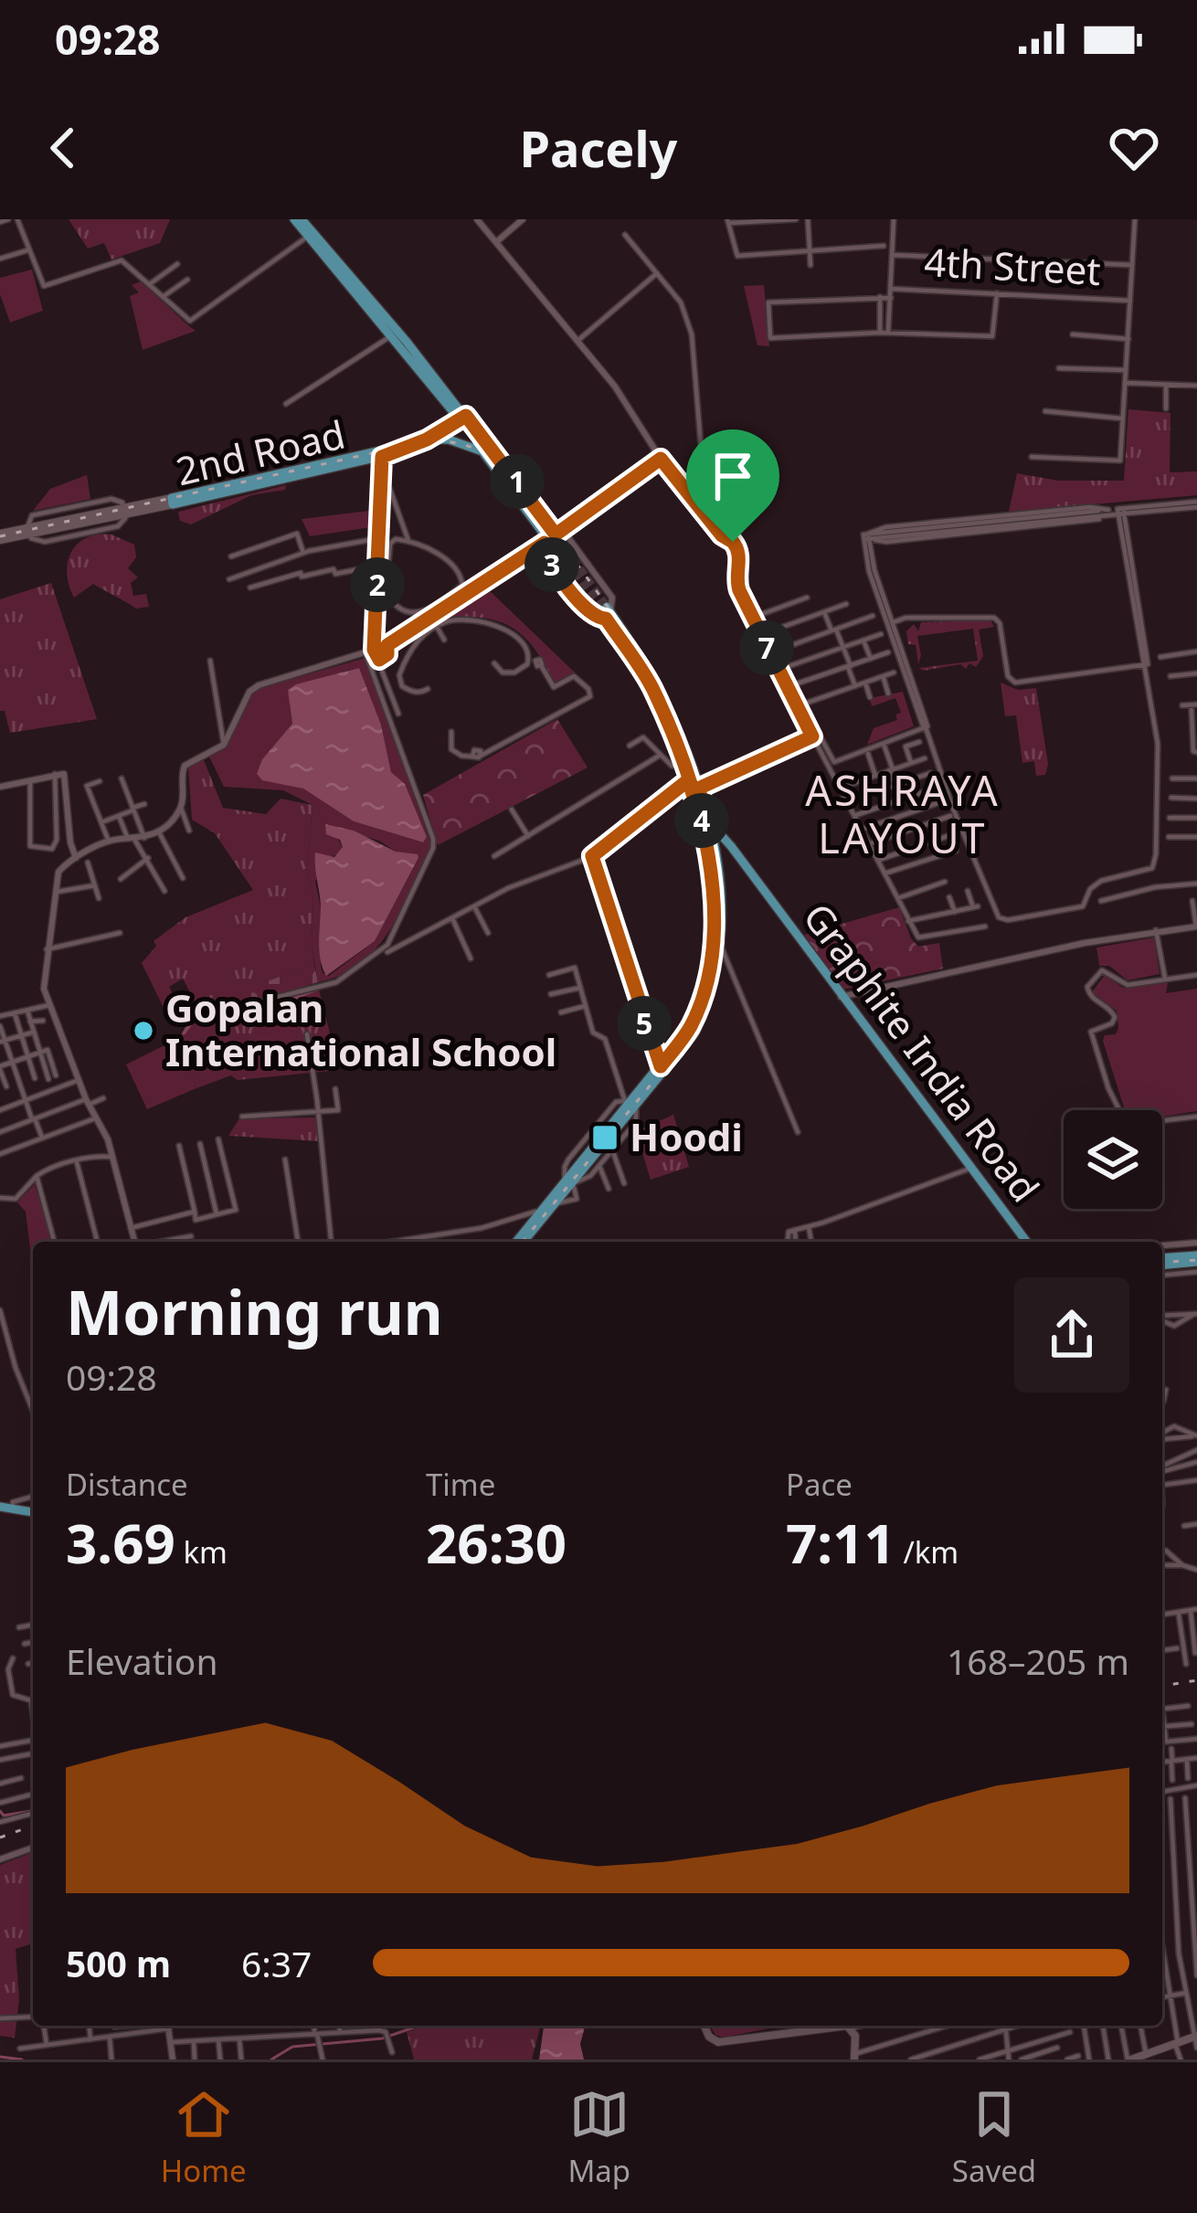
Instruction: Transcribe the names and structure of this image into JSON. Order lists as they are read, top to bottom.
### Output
{
  "streets": {
    "main road": ["2nd Road", "Graphite India Road"],
    "street": ["4th Street"]
  },
  "districts": ["ASHRAYA LAYOUT"],
  "places": {
    "other": ["Gopalan International School"],
    "transit": ["Hoodi"]
  },
  "page": {
    "status": "09:28",
    "header": "Pacely",
    "pins": [
      "1",
      "3",
      "2",
      "7",
      "4",
      "5"
    ],
    "heading": ["Morning run", "09:28"],
    "stats": [
      ["Distance", "3.69 km"],
      ["Time", "26:30"],
      ["Pace", "7:11 /km"]
    ],
    "chart": ["Elevation", "168–205 m"],
    "list": [
      {
        "name": "500 m",
        "note": "6:37"
      }
    ],
    "tabs": ["Home", "Map", "Saved"]
  }
}
